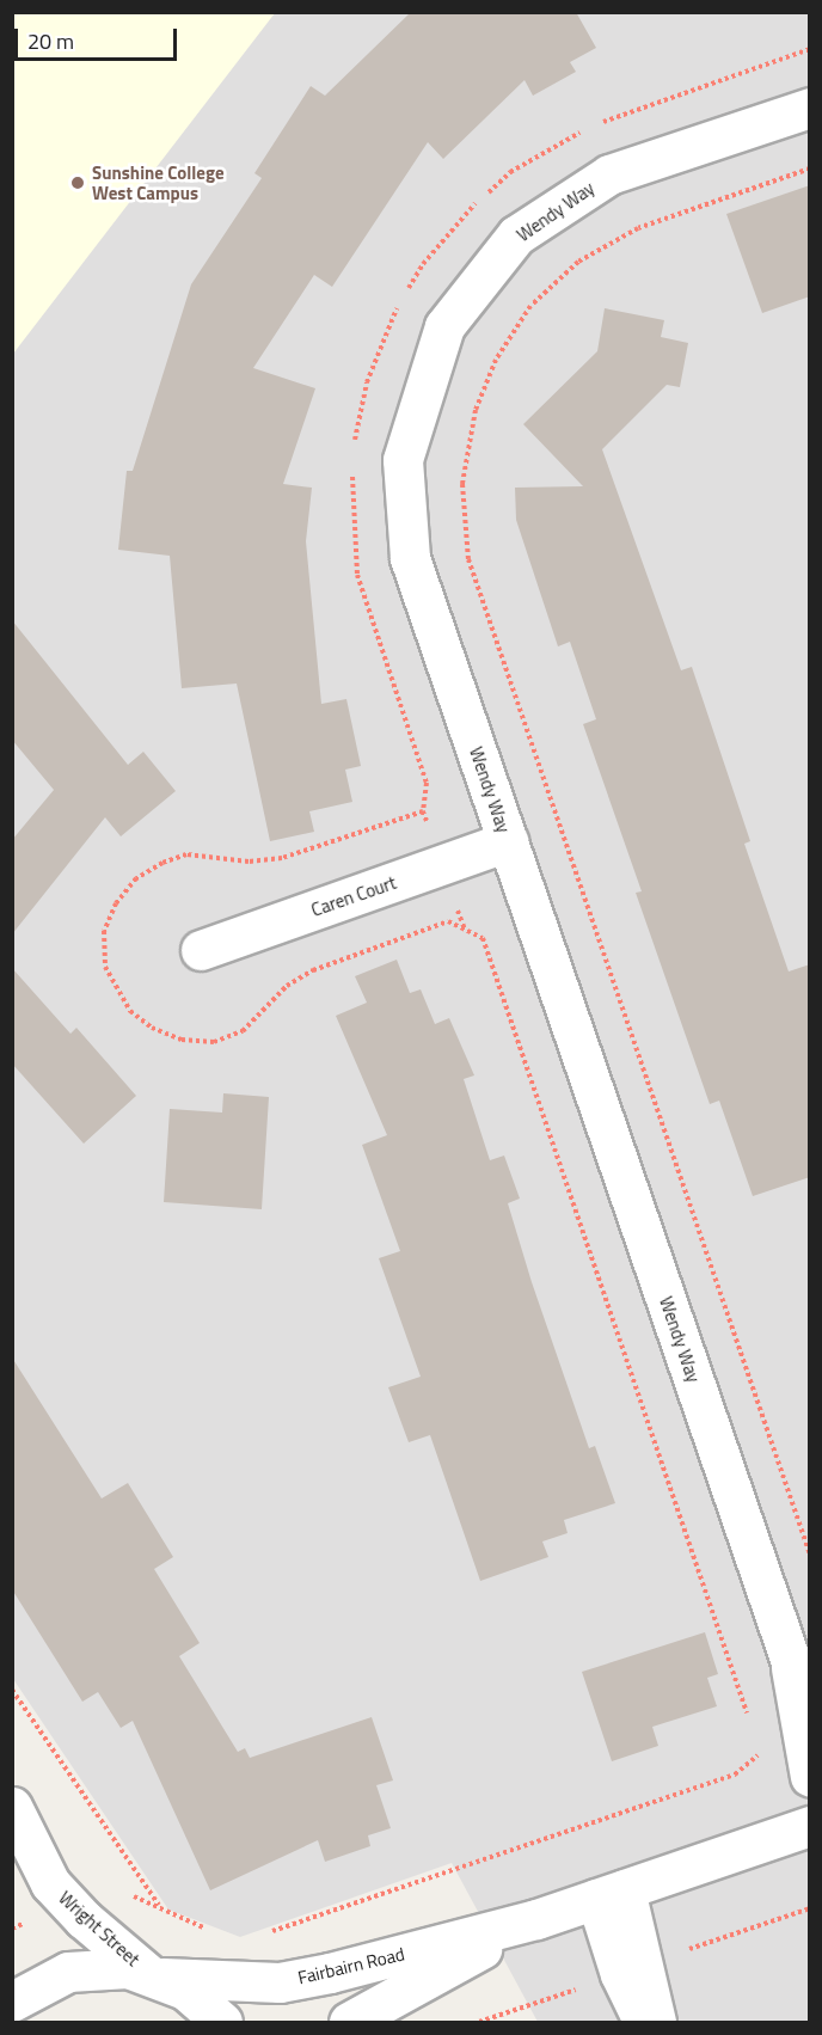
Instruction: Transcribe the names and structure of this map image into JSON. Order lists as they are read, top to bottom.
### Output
{
  "streets": {
    "street": [
      "Wendy Way",
      "Caren Court",
      "Wright Street",
      "Fairbairn Road"
    ]
  },
  "crossings": [
    ["Wendy Way", "Caren Court"],
    ["Wright Street", "Fairbairn Road"]
  ],
  "places": ["Sunshine College West Campus"],
  "scale_bar": "20 m"
}
